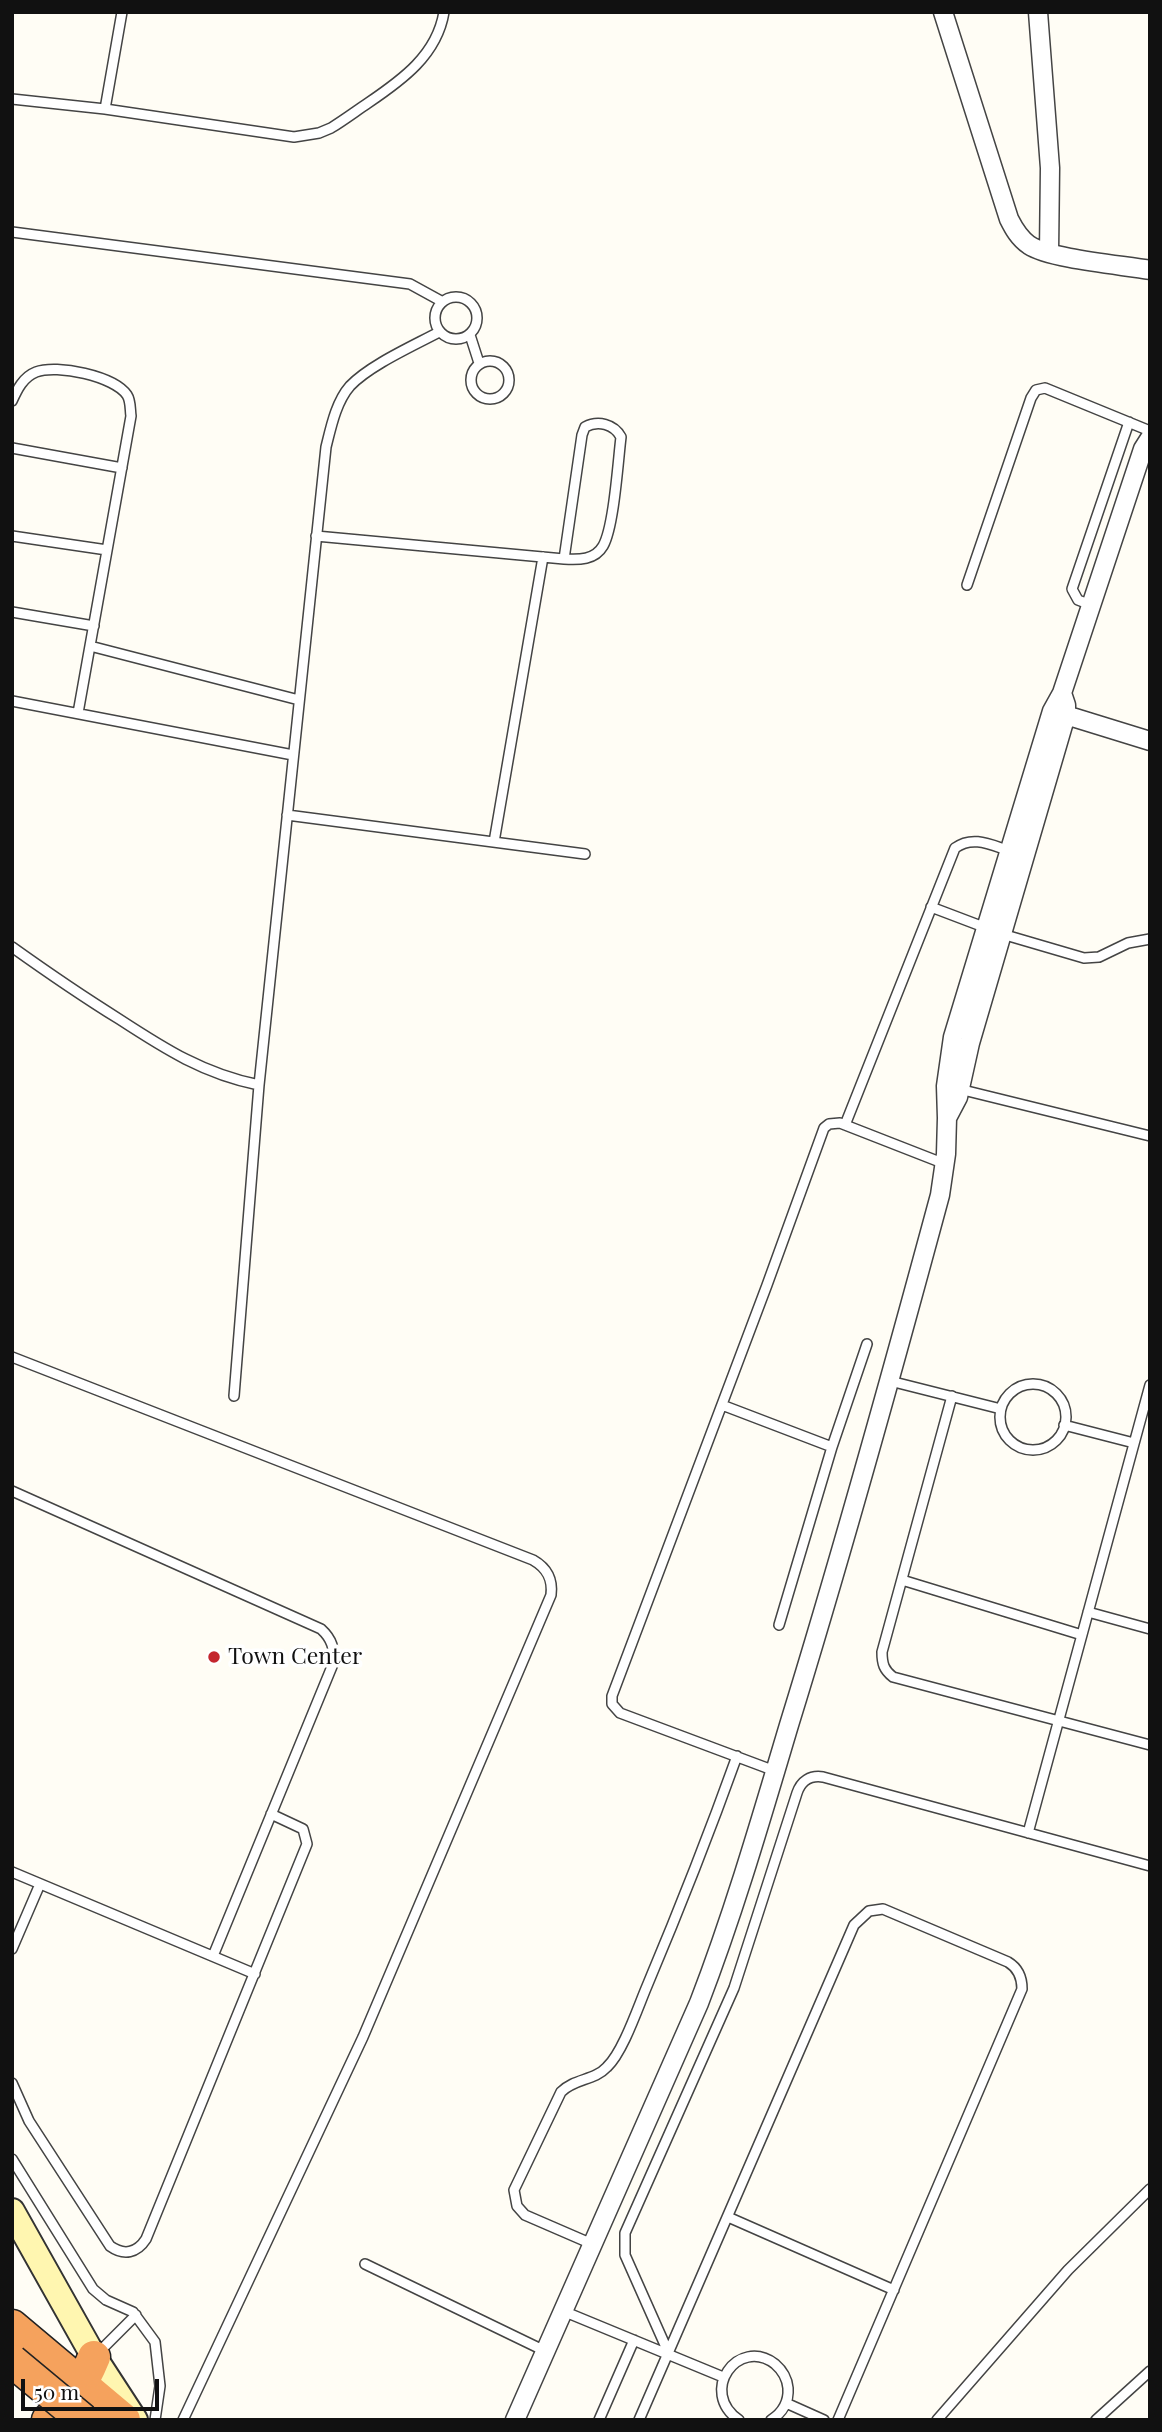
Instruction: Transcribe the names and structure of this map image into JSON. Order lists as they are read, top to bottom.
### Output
{
  "places": ["Town Center"],
  "scale_bar": "50 m"
}
